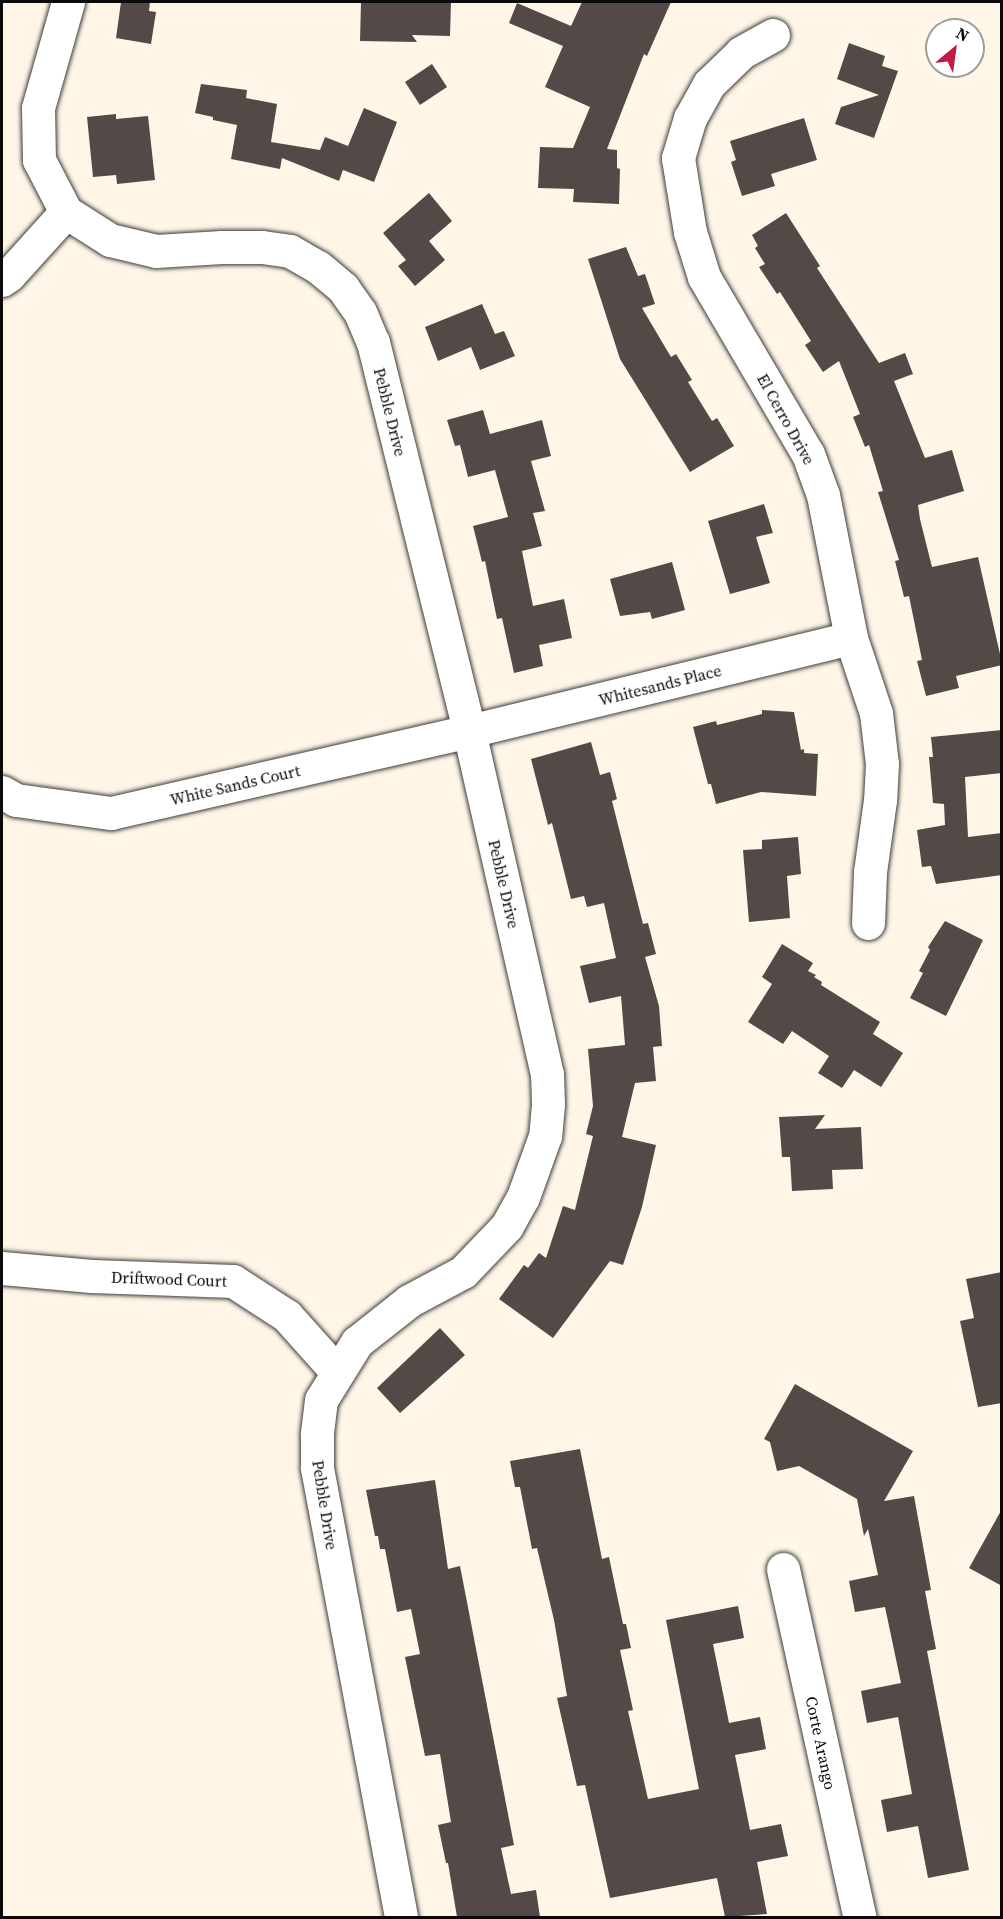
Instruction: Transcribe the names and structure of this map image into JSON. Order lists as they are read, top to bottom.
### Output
{
  "streets": {
    "street": [
      "Pebble Drive",
      "El Cerro Drive",
      "Whitesands Place",
      "White Sands Court",
      "Driftwood Court",
      "Corte Arango"
    ]
  },
  "crossings": [
    ["Pebble Drive", "Whitesands Place"],
    ["Pebble Drive", "White Sands Court"],
    ["Pebble Drive", "Driftwood Court"],
    ["El Cerro Drive", "Whitesands Place"],
    ["Whitesands Place", "White Sands Court"]
  ],
  "north": "top right"
}
